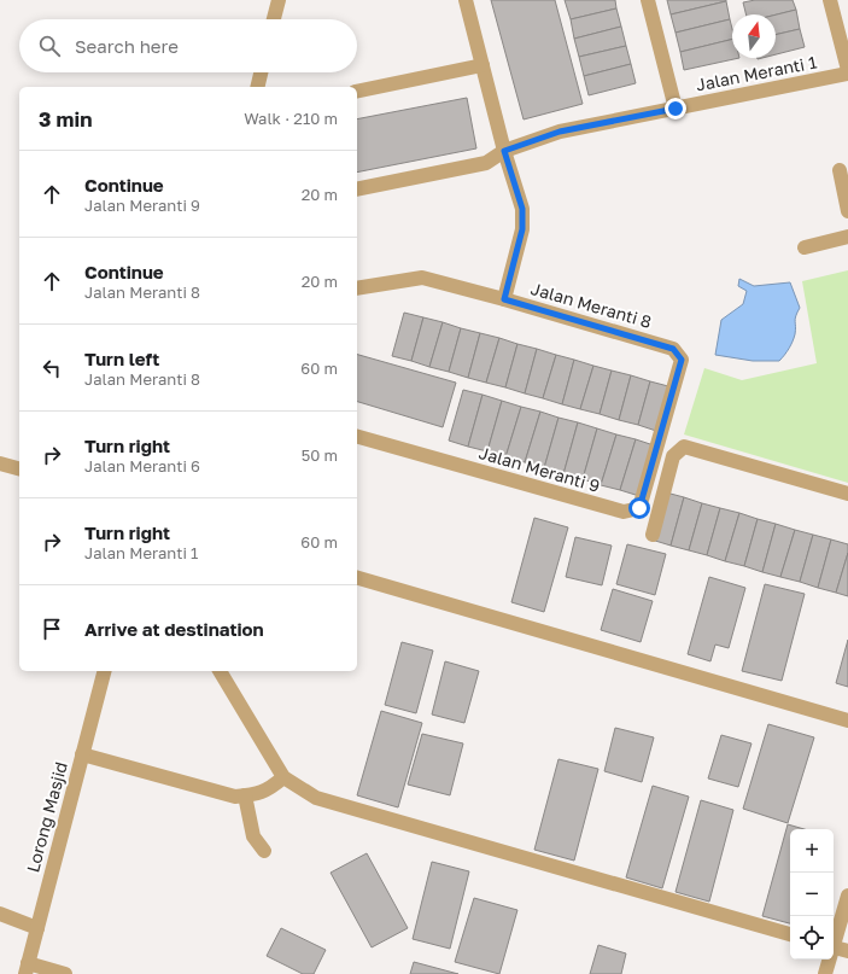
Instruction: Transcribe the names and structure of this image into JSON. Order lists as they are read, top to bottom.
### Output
{
  "streets": {
    "street": [
      "Jalan Meranti 1",
      "Jalan Meranti 8",
      "Jalan Meranti 9",
      "Lorong Masjid"
    ]
  },
  "crossings": [
    ["Jalan Meranti 8", "Jalan Meranti 9"]
  ],
  "north": "top",
  "page": {
    "search": "Search here",
    "heading": ["3 min", "Walk · 210 m"],
    "list": [
      ["Continue", "Jalan Meranti 9", "20 m"],
      ["Continue", "Jalan Meranti 8", "20 m"],
      ["Turn left", "Jalan Meranti 8", "60 m"],
      ["Turn right", "Jalan Meranti 6", "50 m"],
      ["Turn right", "Jalan Meranti 1", "60 m"],
      "Arrive at destination"
    ],
    "map_buttons": ["+", "−"]
  }
}
